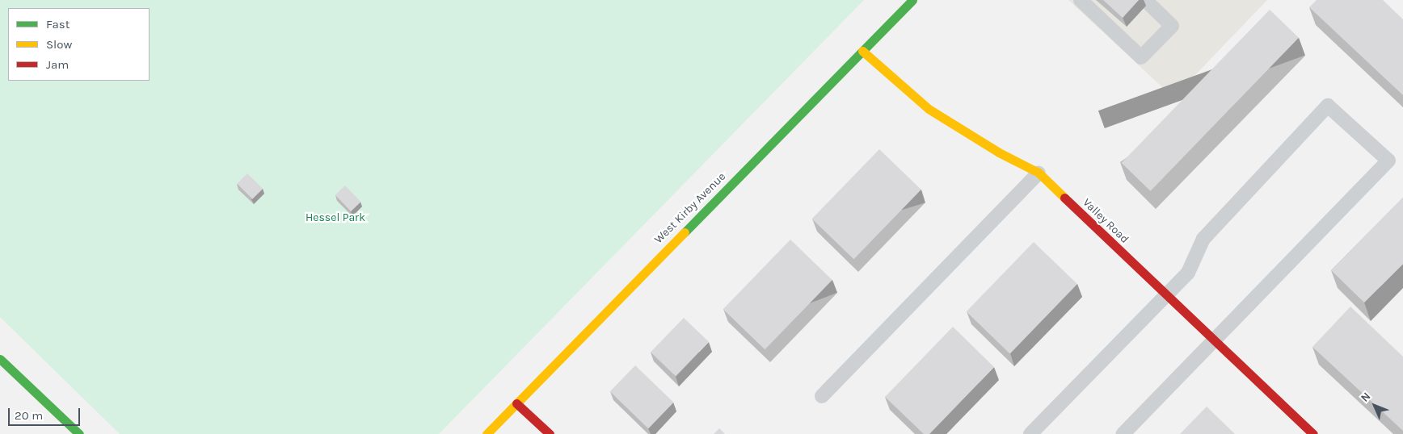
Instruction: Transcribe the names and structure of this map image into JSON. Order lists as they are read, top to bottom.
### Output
{
  "streets": {
    "street": ["West Kirby Avenue", "Valley Road"]
  },
  "crossings": [
    ["West Kirby Avenue", "Valley Road"]
  ],
  "parks": ["Hessel Park"],
  "legend": ["Fast", "Slow", "Jam"],
  "scale_bar": "20 m",
  "north": "top left"
}
